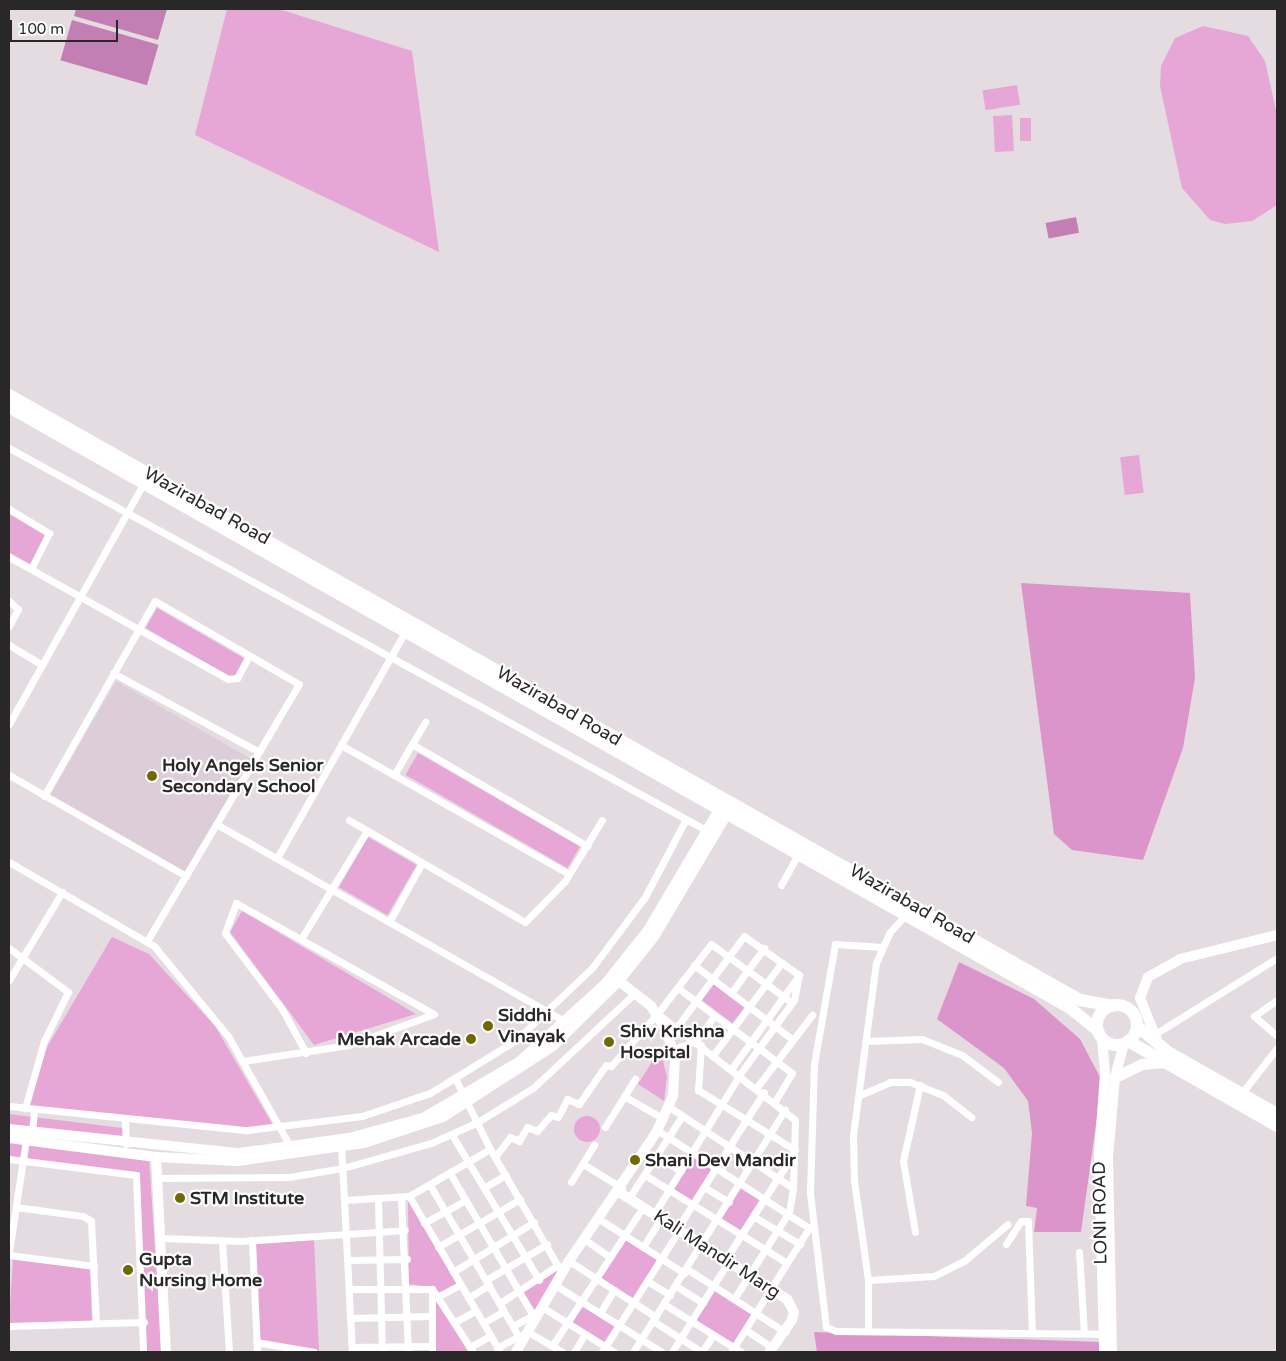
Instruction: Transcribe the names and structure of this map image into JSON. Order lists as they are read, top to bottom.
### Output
{
  "streets": {
    "highway": ["Wazirabad Road"],
    "street": ["LONI ROAD", "Kali Mandir Marg"]
  },
  "places": [
    "Holy Angels Senior Secondary School",
    "Siddhi Vinayak",
    "Mehak Arcade",
    "Shiv Krishna Hospital",
    "Shani Dev Mandir",
    "STM Institute",
    "Gupta Nursing Home"
  ],
  "scale_bar": "100 m"
}
